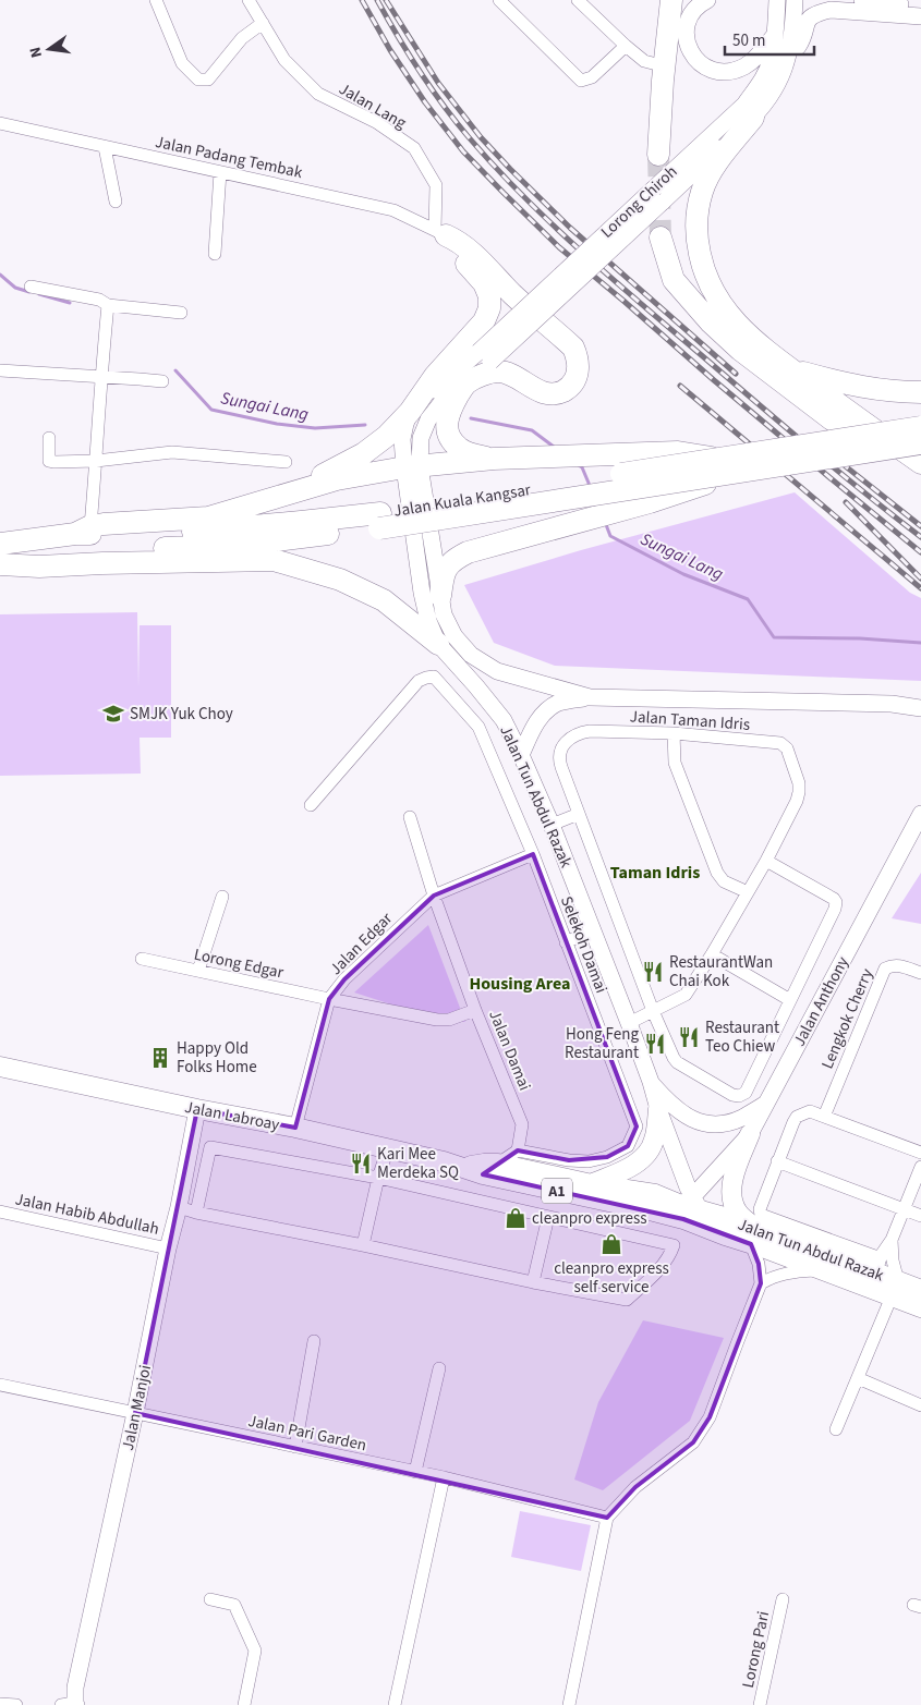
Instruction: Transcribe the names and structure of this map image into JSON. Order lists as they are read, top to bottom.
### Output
{
  "streets": {
    "highway": ["Jalan Kuala Kangsar"],
    "main road": [
      "Lorong Chiroh",
      "Jalan Tun Abdul Razak",
      "Jalan Anthony",
      "Jalan Labroay",
      "A1",
      "Jalan Manjoi"
    ],
    "street": [
      "Jalan Lang",
      "Jalan Padang Tembak",
      "Jalan Taman Idris",
      "Jalan Edgar",
      "Selekoh Damai",
      "Lorong Edgar",
      "Lengkok Cherry",
      "Jalan Damai",
      "Jalan Habib Abdullah",
      "Jalan Pari Garden",
      "Lorong Pari"
    ]
  },
  "crossings": [
    ["Jalan Lang", "Jalan Padang Tembak"],
    ["Lorong Chiroh", "Jalan Tun Abdul Razak"],
    ["Jalan Taman Idris", "Jalan Tun Abdul Razak"],
    ["Jalan Tun Abdul Razak", "Jalan Anthony"],
    ["Jalan Tun Abdul Razak", "Jalan Labroay"],
    ["Jalan Edgar", "Selekoh Damai"],
    ["Jalan Edgar", "Lorong Edgar"],
    ["Jalan Edgar", "Jalan Damai"],
    ["Jalan Edgar", "Jalan Labroay"],
    ["Selekoh Damai", "Jalan Damai"],
    ["Lorong Edgar", "Jalan Damai"],
    ["Jalan Labroay", "Jalan Manjoi"],
    ["Jalan Habib Abdullah", "Jalan Manjoi"],
    ["Jalan Manjoi", "Jalan Pari Garden"]
  ],
  "districts": ["Taman Idris", "Housing Area"],
  "water": ["Sungai Lang"],
  "places": {
    "school or university": ["SMJK Yuk Choy"],
    "restaurant": [
      "RestaurantWan Chai Kok",
      "Restaurant Teo Chiew",
      "Hong Feng Restaurant",
      "Kari Mee Merdeka SQ"
    ],
    "building": ["Happy Old Folks Home"],
    "shop": ["cleanpro express", "cleanpro express self service"]
  },
  "scale_bar": "50 m",
  "north": "left"
}
